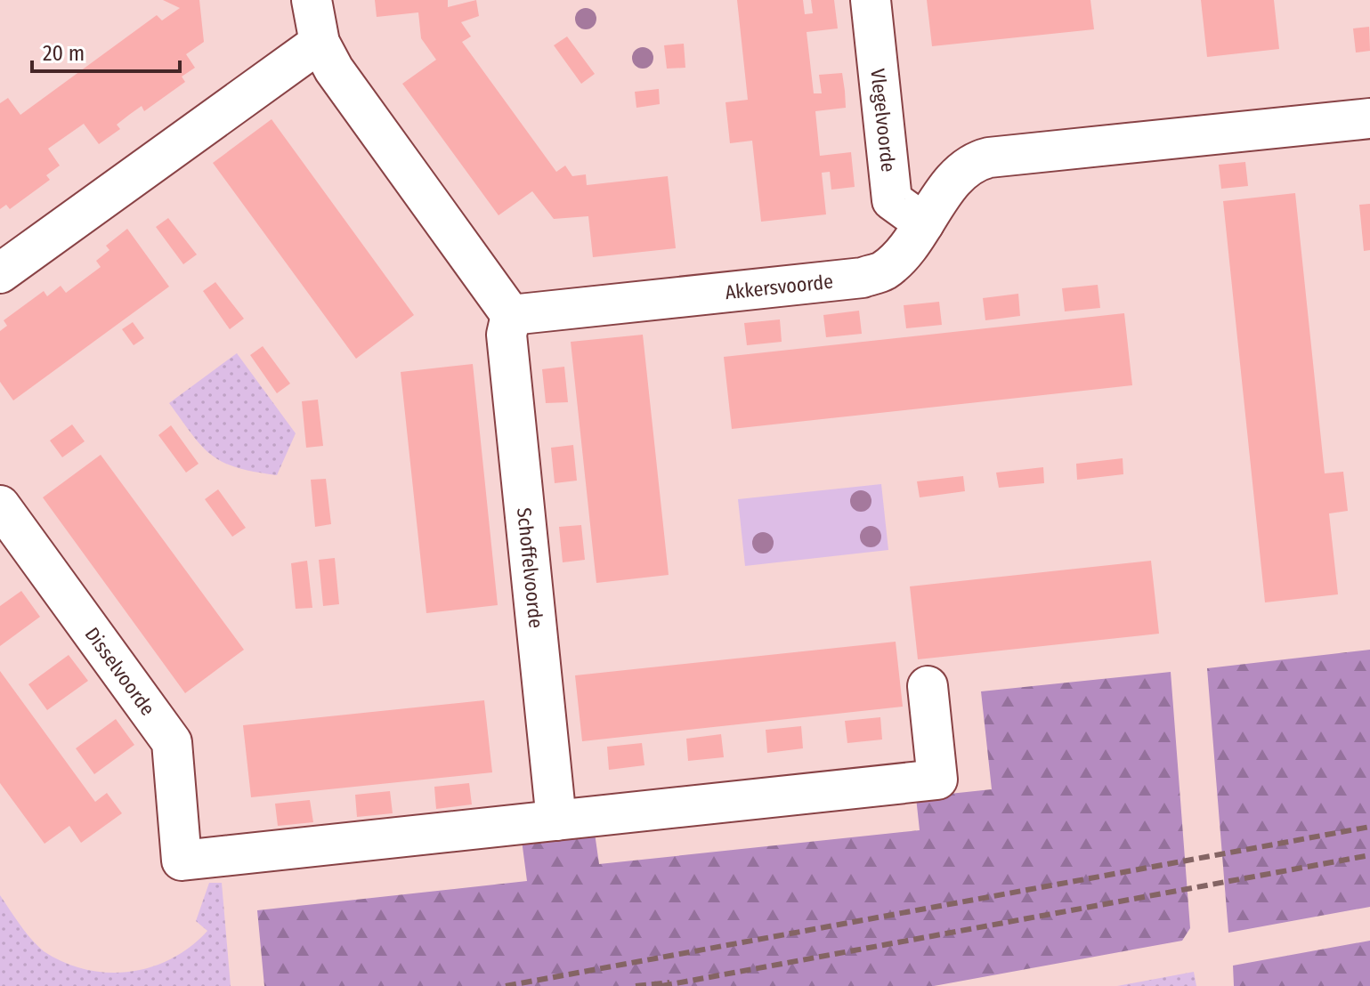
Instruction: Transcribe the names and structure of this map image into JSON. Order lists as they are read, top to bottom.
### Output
{
  "streets": {
    "street": [
      "Vlegelvoorde",
      "Akkersvoorde",
      "Schoffelvoorde",
      "Disselvoorde"
    ]
  },
  "crossings": [
    ["Vlegelvoorde", "Akkersvoorde"],
    ["Akkersvoorde", "Schoffelvoorde"],
    ["Schoffelvoorde", "Disselvoorde"]
  ],
  "scale_bar": "20 m"
}
